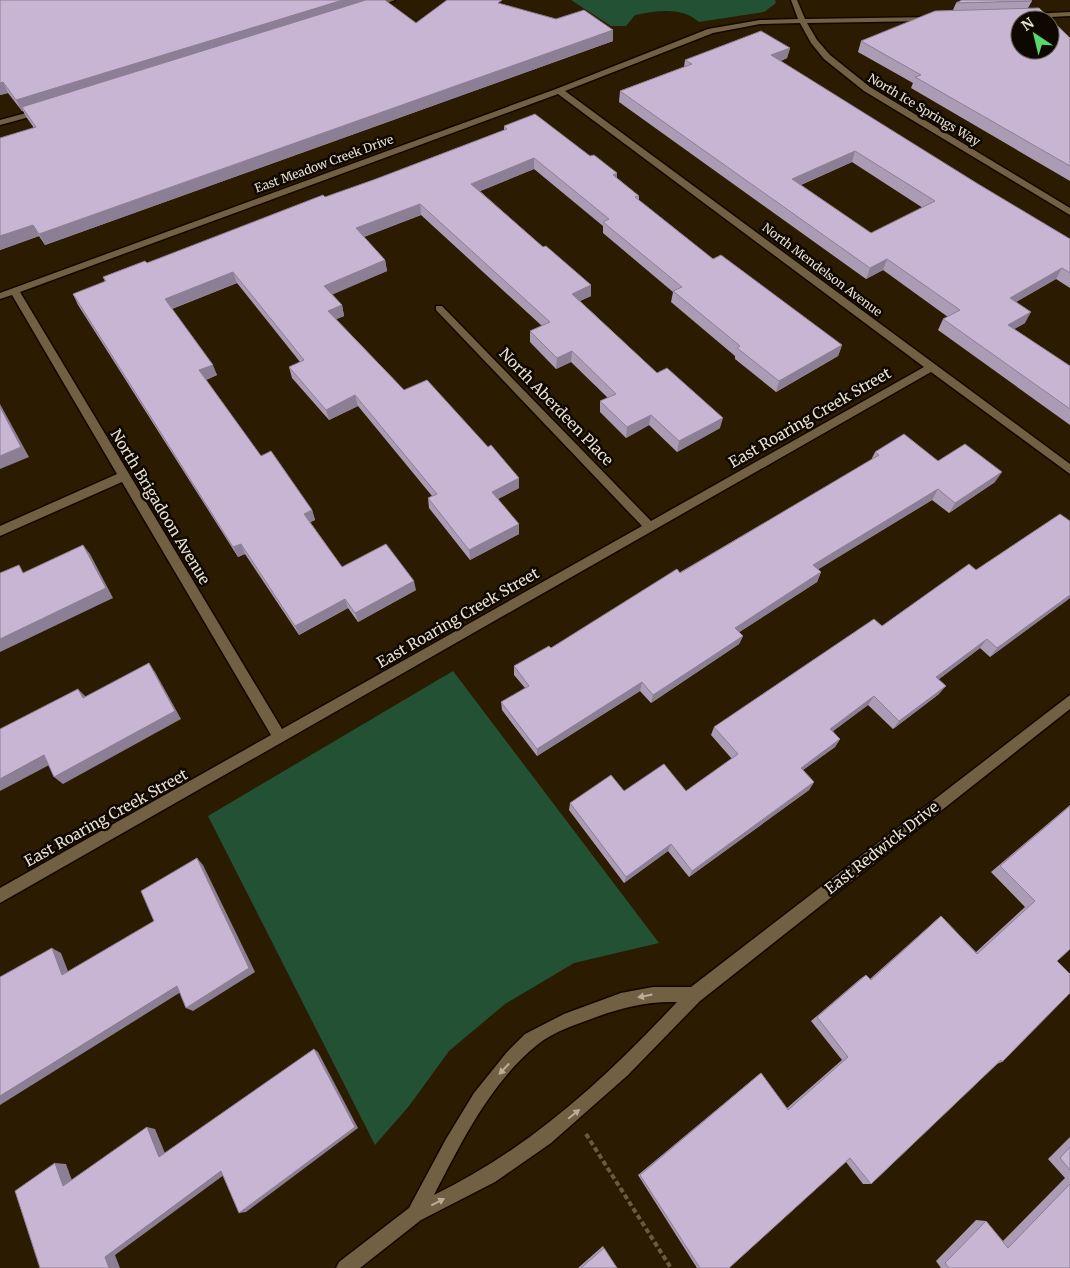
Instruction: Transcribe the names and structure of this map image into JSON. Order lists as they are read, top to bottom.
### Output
{
  "streets": {
    "street": [
      "North Ice Springs Way",
      "East Meadow Creek Drive",
      "North Mendelson Avenue",
      "North Aberdeen Place",
      "East Roaring Creek Street",
      "North Brigadoon Avenue",
      "East Redwick Drive"
    ]
  },
  "crossings": [
    ["North Ice Springs Way", "East Meadow Creek Drive"],
    ["East Meadow Creek Drive", "North Mendelson Avenue"],
    ["East Meadow Creek Drive", "North Brigadoon Avenue"],
    ["North Mendelson Avenue", "East Roaring Creek Street"],
    ["North Aberdeen Place", "East Roaring Creek Street"],
    ["East Roaring Creek Street", "North Brigadoon Avenue"]
  ],
  "north": "top left"
}
